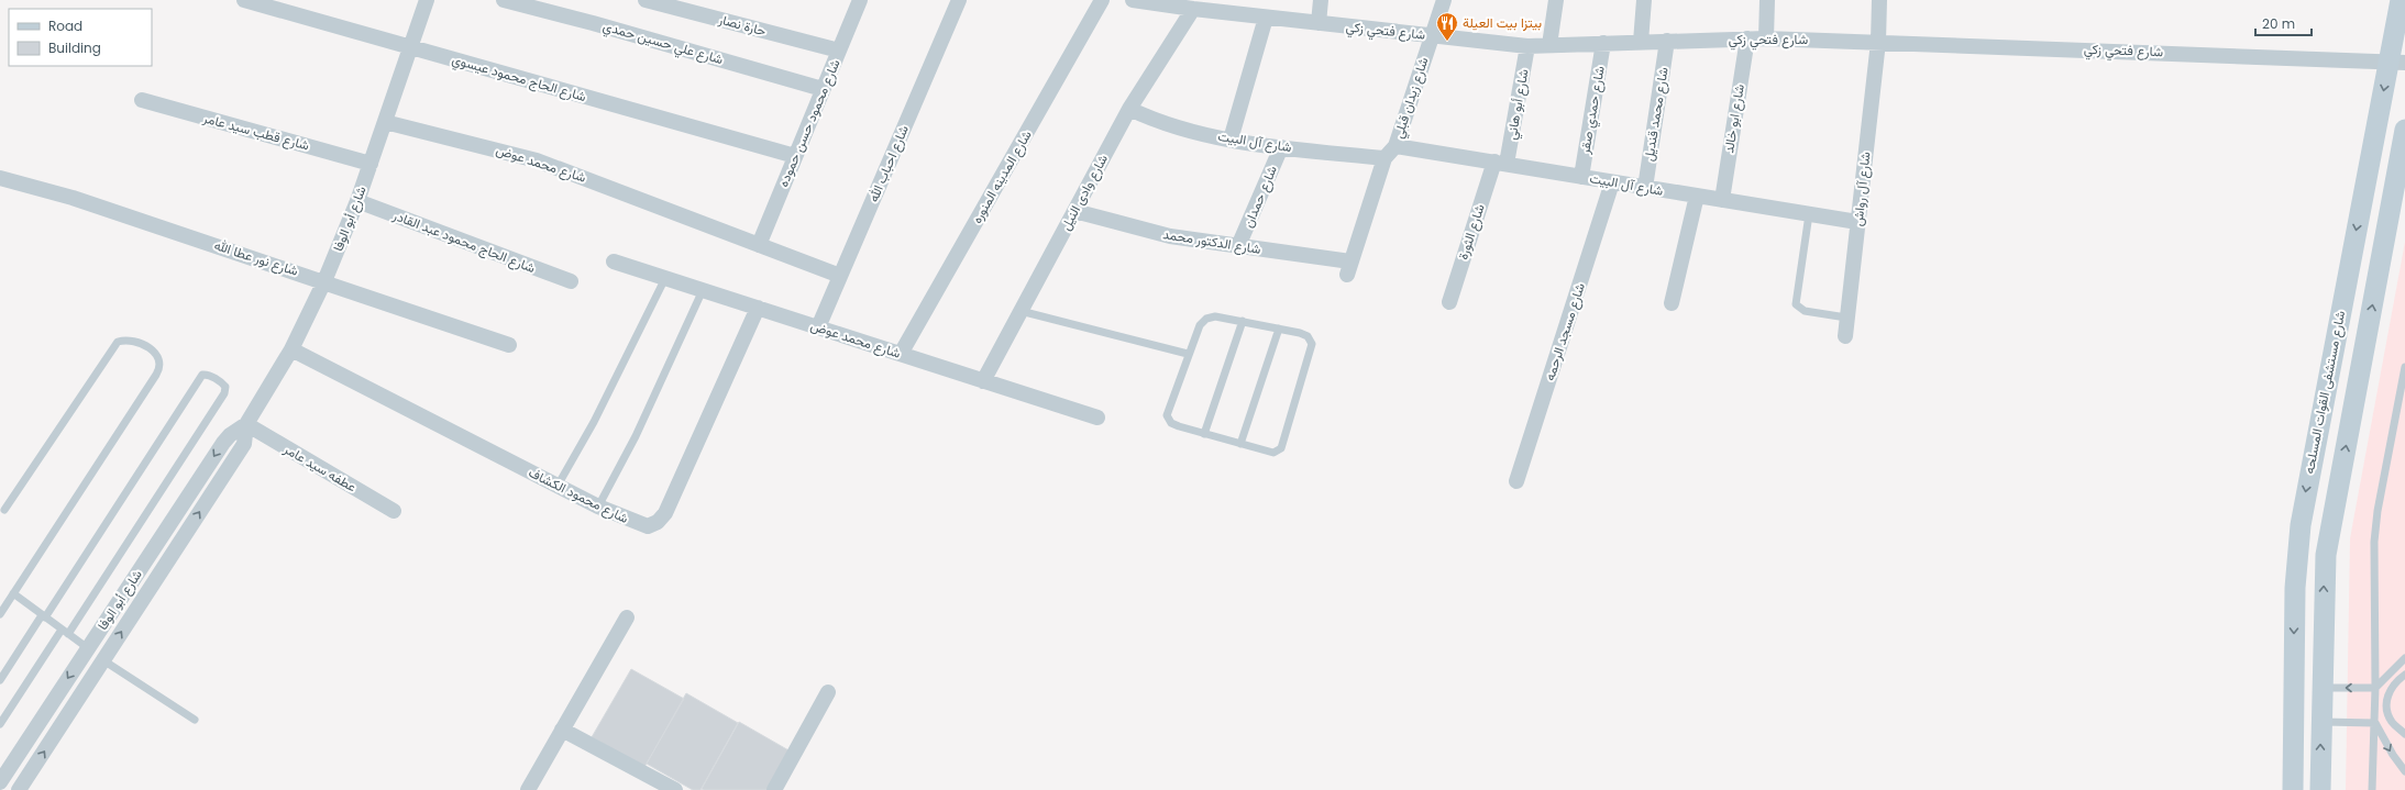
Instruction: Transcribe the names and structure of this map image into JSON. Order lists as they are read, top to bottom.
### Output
{
  "streets": {
    "street": [
      "حارة نصار",
      "شارع فتحي زكي",
      "شارع علي حسين حمدي",
      "شارع الحاج محمود عيسوي",
      "شارع زيدان قبلي",
      "شارع أبو هاني",
      "شارع حمدي صقر",
      "شارع محمد قنديل",
      "شارع ابو خالد",
      "شارع محمود حسن حموده",
      "شارع قطب سيد عامر",
      "شارع آل البيت",
      "شارع محمد عوض",
      "شارع احباب الله",
      "شارع المدينه المنوره",
      "شارع آل رواش",
      "شارع وادى النيل",
      "شارع حمدان",
      "شارع أبو الوفا",
      "شارع الثورة",
      "شارع الحاج محمود عبد القادر",
      "شارع الدكتور محمد",
      "شارع نور عطا الله",
      "شارع مسجد الرحمه",
      "شارع مستشفى القوات المسلحه",
      "عطفه سيد عامر",
      "شارع محمود الكشاف"
    ]
  },
  "crossings": [
    ["حارة نصار", "شارع محمود حسن حموده"],
    ["شارع فتحي زكي", "شارع زيدان قبلي"],
    ["شارع فتحي زكي", "شارع أبو هاني"],
    ["شارع فتحي زكي", "شارع حمدي صقر"],
    ["شارع فتحي زكي", "شارع محمد قنديل"],
    ["شارع فتحي زكي", "شارع ابو خالد"],
    ["شارع فتحي زكي", "شارع آل رواش"],
    ["شارع فتحي زكي", "شارع وادى النيل"],
    ["شارع فتحي زكي", "شارع مستشفى القوات المسلحه"],
    ["شارع علي حسين حمدي", "شارع محمود حسن حموده"],
    ["شارع الحاج محمود عيسوي", "شارع محمود حسن حموده"],
    ["شارع الحاج محمود عيسوي", "شارع أبو الوفا"],
    ["شارع زيدان قبلي", "شارع آل البيت"],
    ["شارع أبو هاني", "شارع آل البيت"],
    ["شارع أبو هاني", "شارع الثورة"],
    ["شارع حمدي صقر", "شارع آل البيت"],
    ["شارع محمد قنديل", "شارع آل البيت"],
    ["شارع ابو خالد", "شارع آل البيت"],
    ["شارع محمود حسن حموده", "شارع محمد عوض"],
    ["شارع قطب سيد عامر", "شارع أبو الوفا"],
    ["شارع آل البيت", "شارع آل رواش"],
    ["شارع آل البيت", "شارع وادى النيل"],
    ["شارع آل البيت", "شارع حمدان"],
    ["شارع آل البيت", "شارع الثورة"],
    ["شارع آل البيت", "شارع الدكتور محمد"],
    ["شارع آل البيت", "شارع مسجد الرحمه"],
    ["شارع محمد عوض", "شارع احباب الله"],
    ["شارع محمد عوض", "شارع المدينه المنوره"],
    ["شارع محمد عوض", "شارع وادى النيل"],
    ["شارع محمد عوض", "شارع أبو الوفا"],
    ["شارع محمد عوض", "شارع محمود الكشاف"],
    ["شارع وادى النيل", "شارع الدكتور محمد"],
    ["شارع حمدان", "شارع الدكتور محمد"],
    ["شارع أبو الوفا", "شارع الحاج محمود عبد القادر"],
    ["شارع أبو الوفا", "شارع نور عطا الله"],
    ["شارع أبو الوفا", "عطفه سيد عامر"],
    ["شارع أبو الوفا", "شارع محمود الكشاف"]
  ],
  "places": {
    "restaurant": ["بيتزا بيت العيلة"]
  },
  "legend": ["Road", "Building"],
  "scale_bar": "20 m"
}
